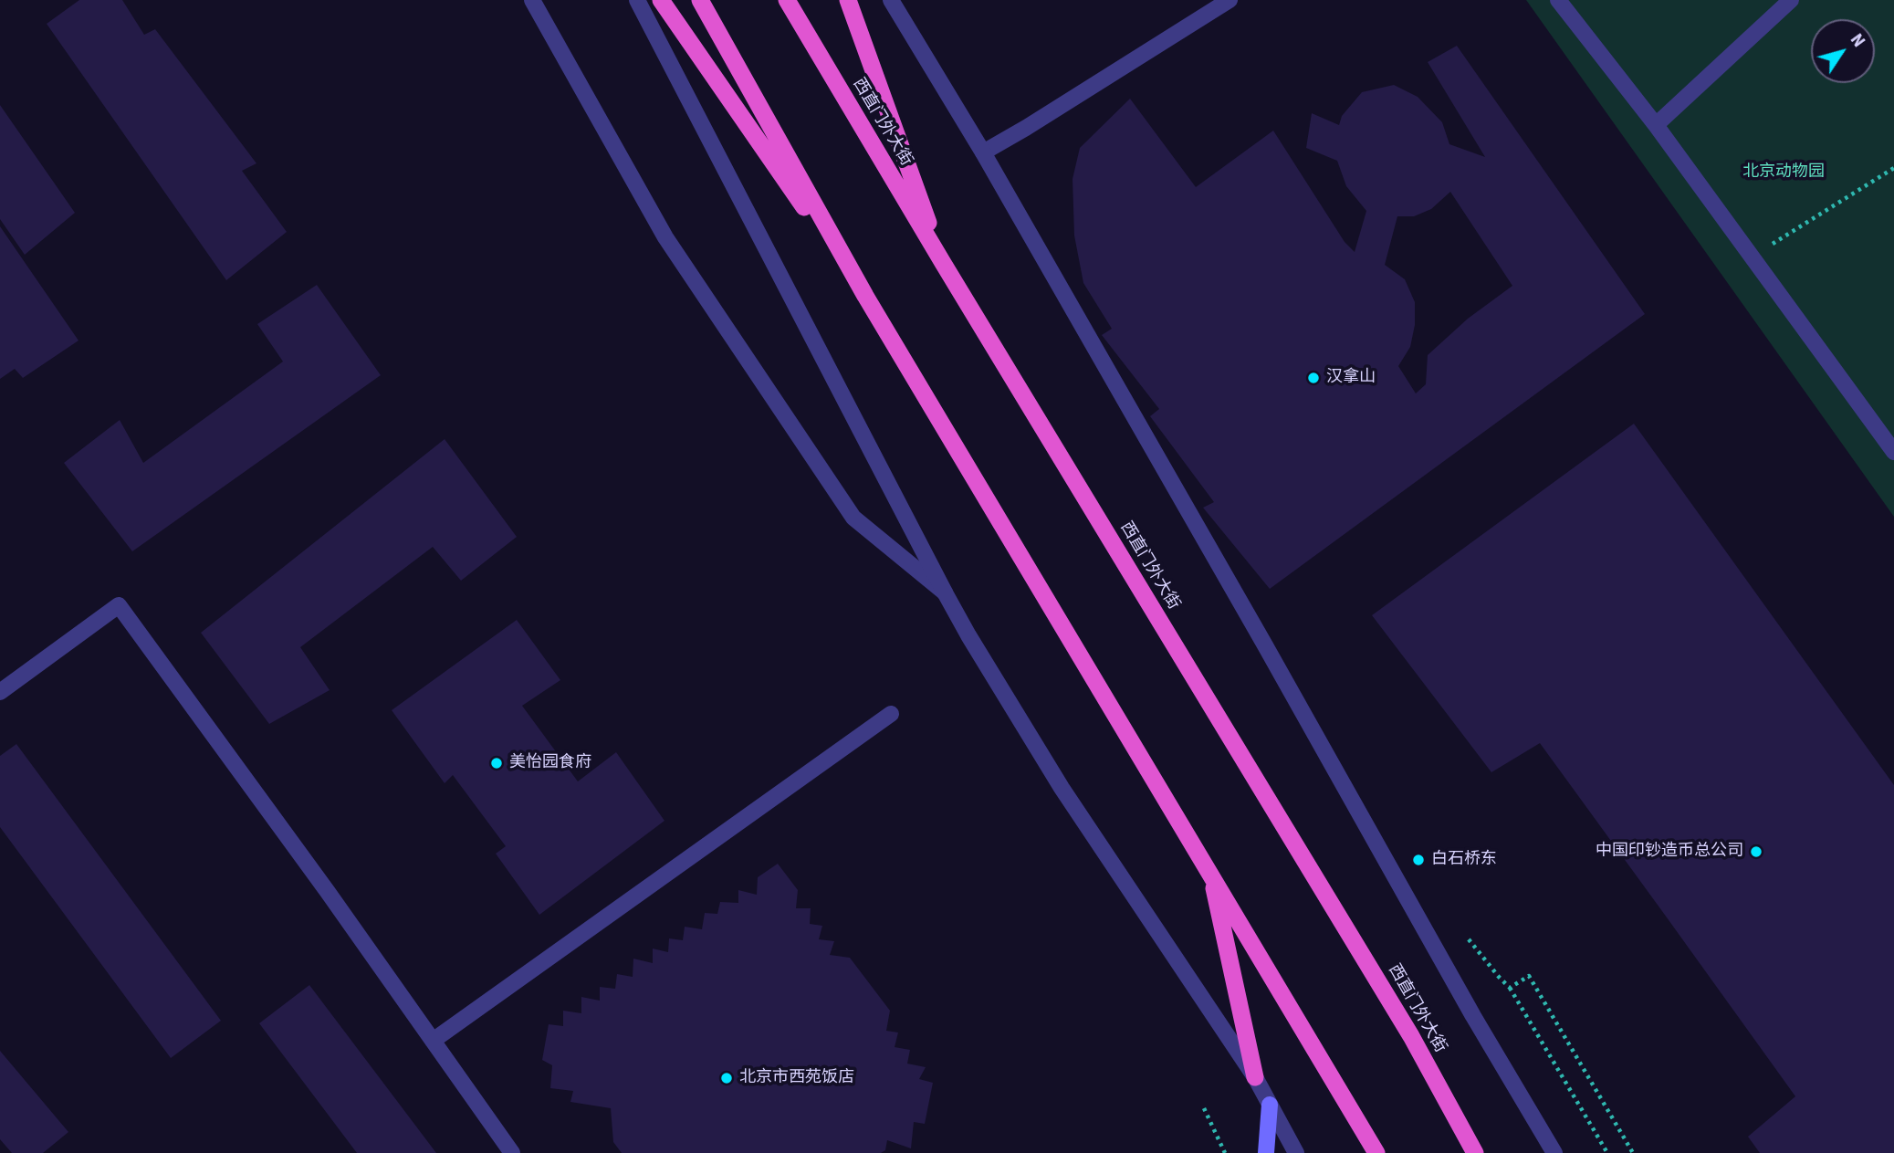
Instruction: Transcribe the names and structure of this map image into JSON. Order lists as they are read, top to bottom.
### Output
{
  "streets": {
    "highway": ["西直门外大街"]
  },
  "parks": ["北京动物园"],
  "places": [
    "汉拿山",
    "美怡园食府",
    "中国印钞造币总公司",
    "白石桥东",
    "北京市西苑饭店"
  ],
  "north": "top right"
}
